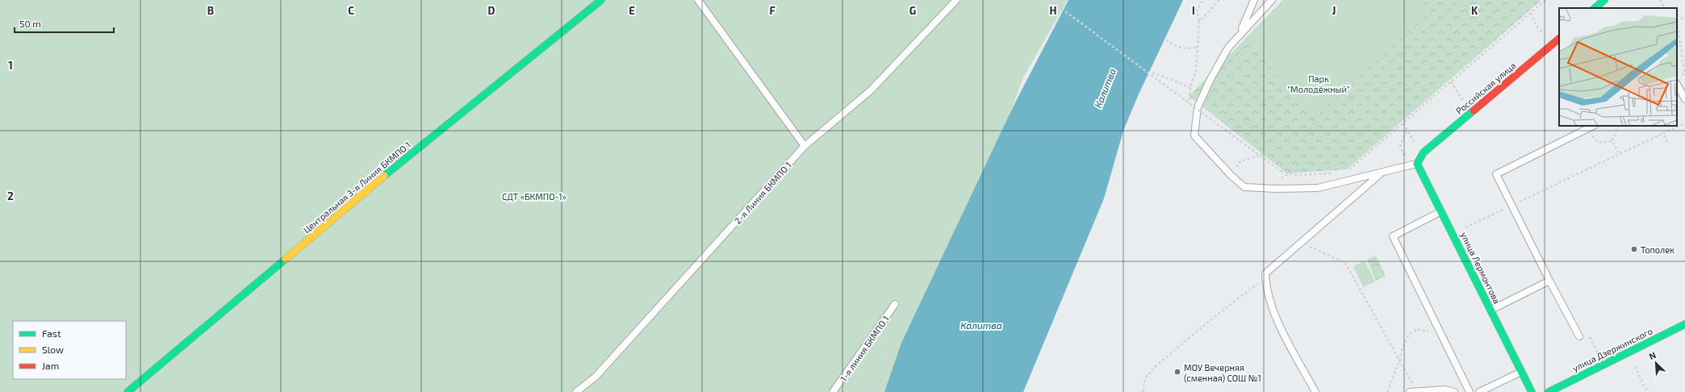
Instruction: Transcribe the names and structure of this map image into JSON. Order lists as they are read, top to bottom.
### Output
{
  "streets": {
    "street": [
      "Российская улица",
      "Центральная 3-я Линия БКМПО 1",
      "улица Лермонтова",
      "улица Дзержинского"
    ],
    "lane": ["2-я Линия БКМПО 1", "1-я линия БКМПО 1"]
  },
  "water": ["Калитва"],
  "parks": ["Парк \"Молодёжный\"", "СДТ «БКМПО-1»"],
  "places": ["Тополек", "МОУ Вечерняя (сменная) СОШ №1"],
  "legend": ["Fast", "Slow", "Jam"],
  "scale_bar": "50 m",
  "north": "top left",
  "grid": {
    "columns": [
      "B",
      "C",
      "D",
      "E",
      "F",
      "G",
      "H",
      "I",
      "J",
      "K"
    ],
    "rows": ["1", "2"]
  }
}
